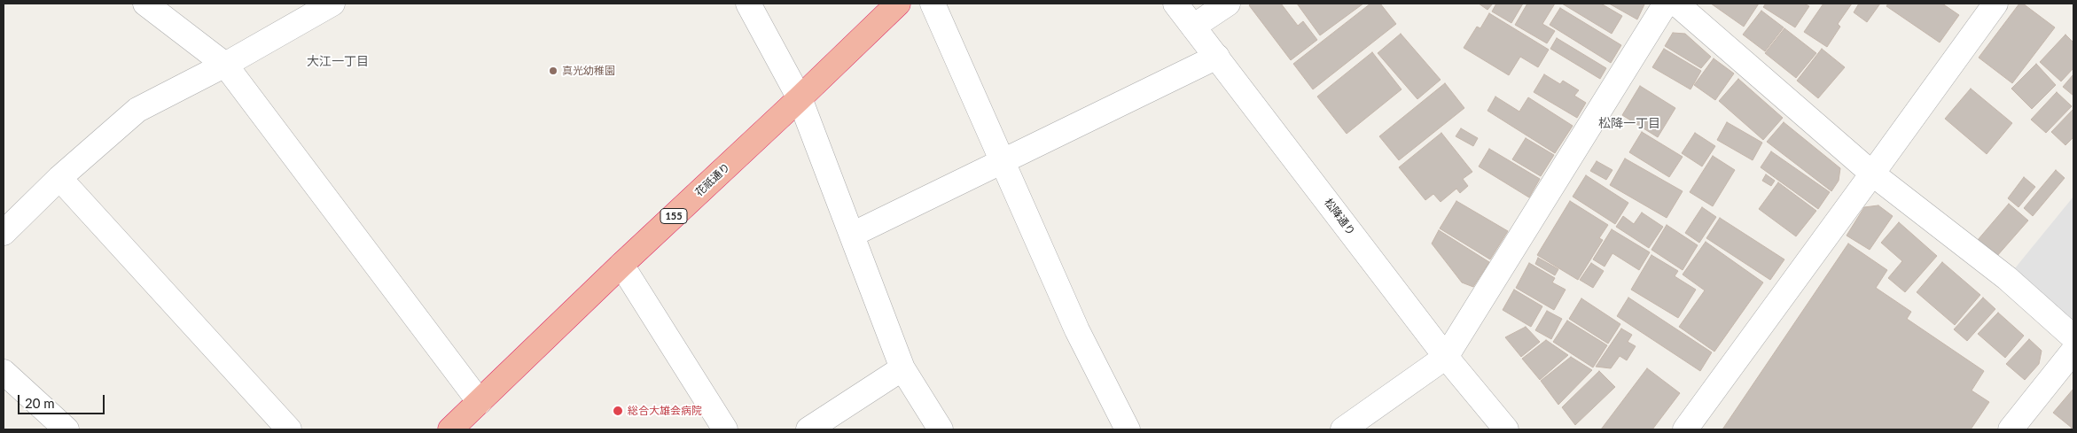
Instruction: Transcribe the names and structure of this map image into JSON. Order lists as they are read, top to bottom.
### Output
{
  "streets": {
    "highway": ["花祇通り", "155"],
    "street": ["松降通り"]
  },
  "districts": ["大江一丁目", "松降一丁目"],
  "places": ["真光幼稚園", "総合大雄会病院"],
  "scale_bar": "20 m"
}
